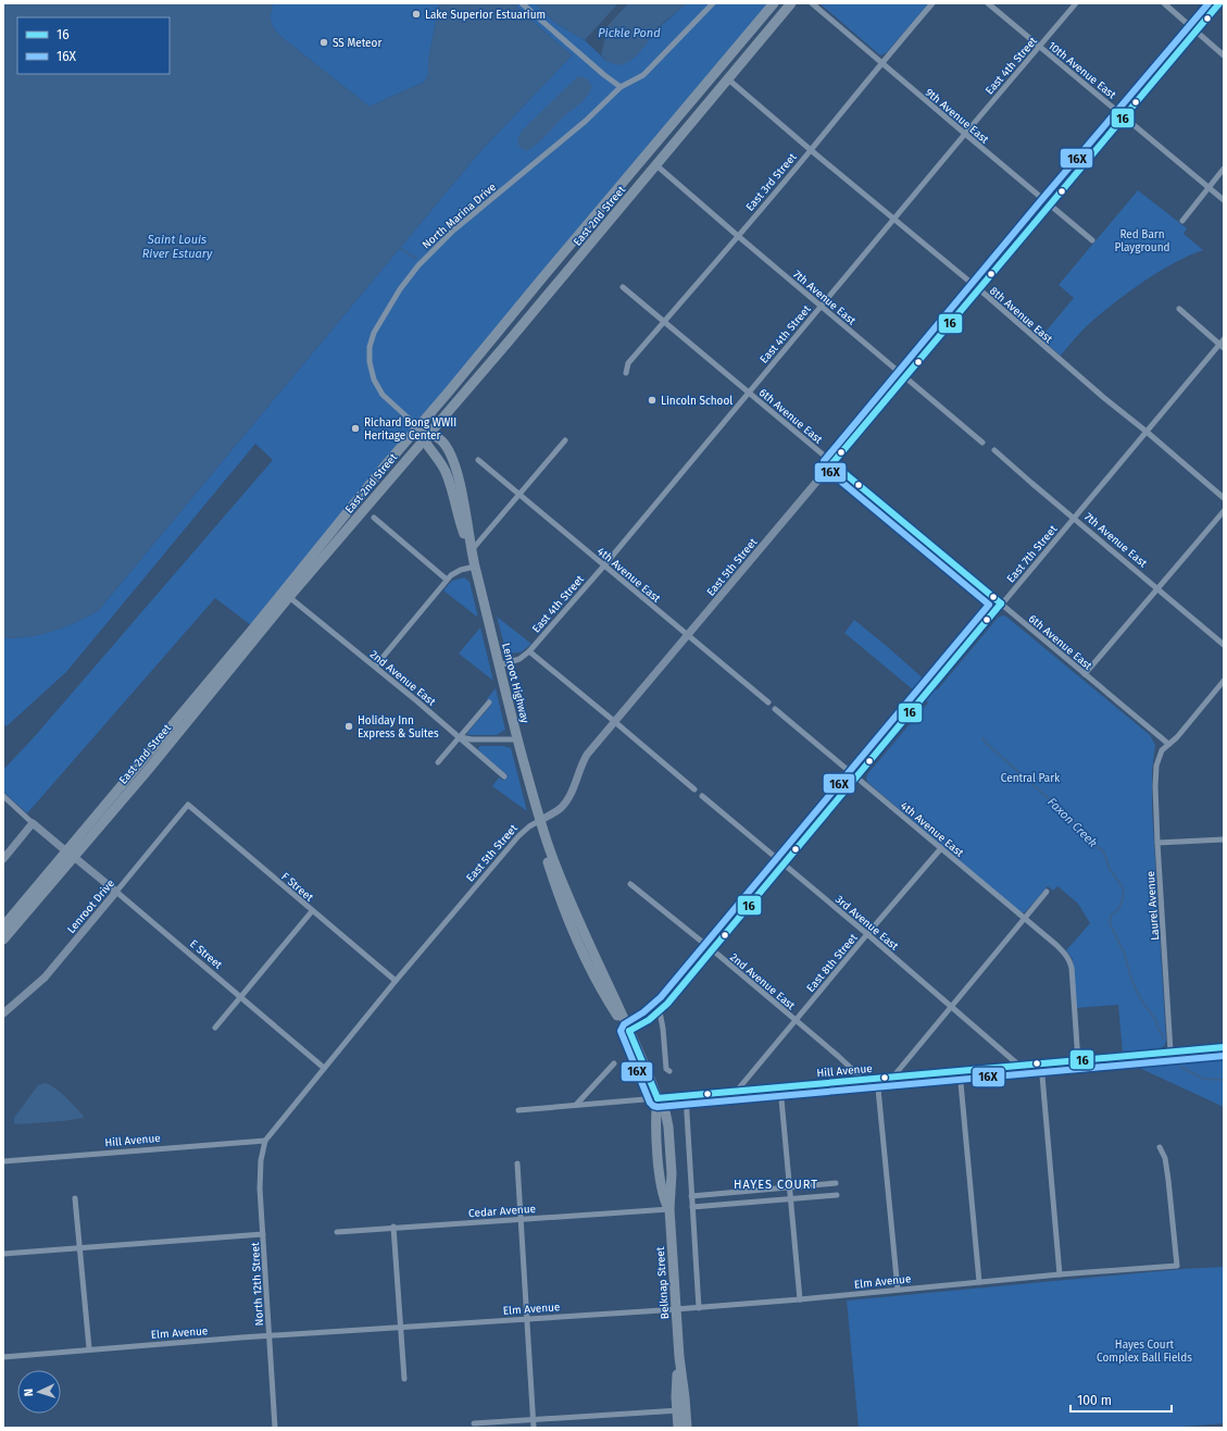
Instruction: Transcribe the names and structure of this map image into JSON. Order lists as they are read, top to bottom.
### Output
{
  "streets": {
    "highway": ["East 2nd Street", "Lenroot Highway", "Belknap Street"],
    "street": [
      "East 4th Street",
      "10th Avenue East",
      "9th Avenue East",
      "East 3rd Street",
      "North Marina Drive",
      "7th Avenue East",
      "8th Avenue East",
      "6th Avenue East",
      "East 7th Street",
      "East 5th Street",
      "4th Avenue East",
      "2nd Avenue East",
      "F Street",
      "Lenroot Drive",
      "Laurel Avenue",
      "3rd Avenue East",
      "E Street",
      "East 8th Street",
      "Hill Avenue",
      "Cedar Avenue",
      "Elm Avenue",
      "North 12th Street"
    ]
  },
  "crossings": [
    ["East 4th Street", "10th Avenue East"],
    ["East 4th Street", "9th Avenue East"],
    ["East 4th Street", "7th Avenue East"],
    ["East 4th Street", "8th Avenue East"],
    ["East 4th Street", "6th Avenue East"],
    ["East 4th Street", "4th Avenue East"],
    ["East 4th Street", "Lenroot Highway"],
    ["10th Avenue East", "East 5th Street"],
    ["9th Avenue East", "East 3rd Street"],
    ["9th Avenue East", "East 5th Street"],
    ["East 3rd Street", "7th Avenue East"],
    ["East 3rd Street", "8th Avenue East"],
    ["East 3rd Street", "6th Avenue East"],
    ["North Marina Drive", "East 2nd Street"],
    ["North Marina Drive", "Lenroot Highway"],
    ["East 2nd Street", "7th Avenue East"],
    ["East 2nd Street", "8th Avenue East"],
    ["East 2nd Street", "2nd Avenue East"],
    ["East 2nd Street", "Lenroot Highway"],
    ["East 2nd Street", "E Street"],
    ["7th Avenue East", "East 7th Street"],
    ["7th Avenue East", "East 5th Street"],
    ["8th Avenue East", "East 7th Street"],
    ["8th Avenue East", "East 5th Street"],
    ["6th Avenue East", "East 7th Street"],
    ["6th Avenue East", "East 5th Street"],
    ["6th Avenue East", "Laurel Avenue"],
    ["East 7th Street", "4th Avenue East"],
    ["East 7th Street", "2nd Avenue East"],
    ["East 7th Street", "Lenroot Highway"],
    ["East 7th Street", "3rd Avenue East"],
    ["East 5th Street", "4th Avenue East"],
    ["East 5th Street", "Lenroot Highway"],
    ["East 5th Street", "F Street"],
    ["East 5th Street", "E Street"],
    ["East 5th Street", "Hill Avenue"],
    ["East 5th Street", "North 12th Street"],
    ["4th Avenue East", "East 8th Street"],
    ["4th Avenue East", "Hill Avenue"],
    ["2nd Avenue East", "East 8th Street"],
    ["2nd Avenue East", "Hill Avenue"],
    ["Lenroot Highway", "Hill Avenue"],
    ["Lenroot Highway", "Belknap Street"],
    ["F Street", "Lenroot Drive"],
    ["Lenroot Drive", "E Street"],
    ["Laurel Avenue", "Hill Avenue"],
    ["3rd Avenue East", "East 8th Street"],
    ["3rd Avenue East", "Hill Avenue"],
    ["East 8th Street", "Hill Avenue"],
    ["Hill Avenue", "Belknap Street"],
    ["Hill Avenue", "North 12th Street"],
    ["Cedar Avenue", "Belknap Street"],
    ["Elm Avenue", "Belknap Street"],
    ["Elm Avenue", "North 12th Street"]
  ],
  "districts": ["HAYES COURT"],
  "water": ["Pickle Pond", "Saint Louis River Estuary", "Faxon Creek"],
  "parks": ["Red Barn Playground", "Central Park", "Hayes Court Complex Ball Fields"],
  "places": [
    "Lake Superior Estuarium",
    "SS Meteor",
    "Lincoln School",
    "Richard Bong WWII Heritage Center",
    "Holiday Inn Express & Suites"
  ],
  "lines": ["transit line 16", "transit line 16X"],
  "legend": ["16", "16X"],
  "scale_bar": "100 m",
  "north": "left"
}
